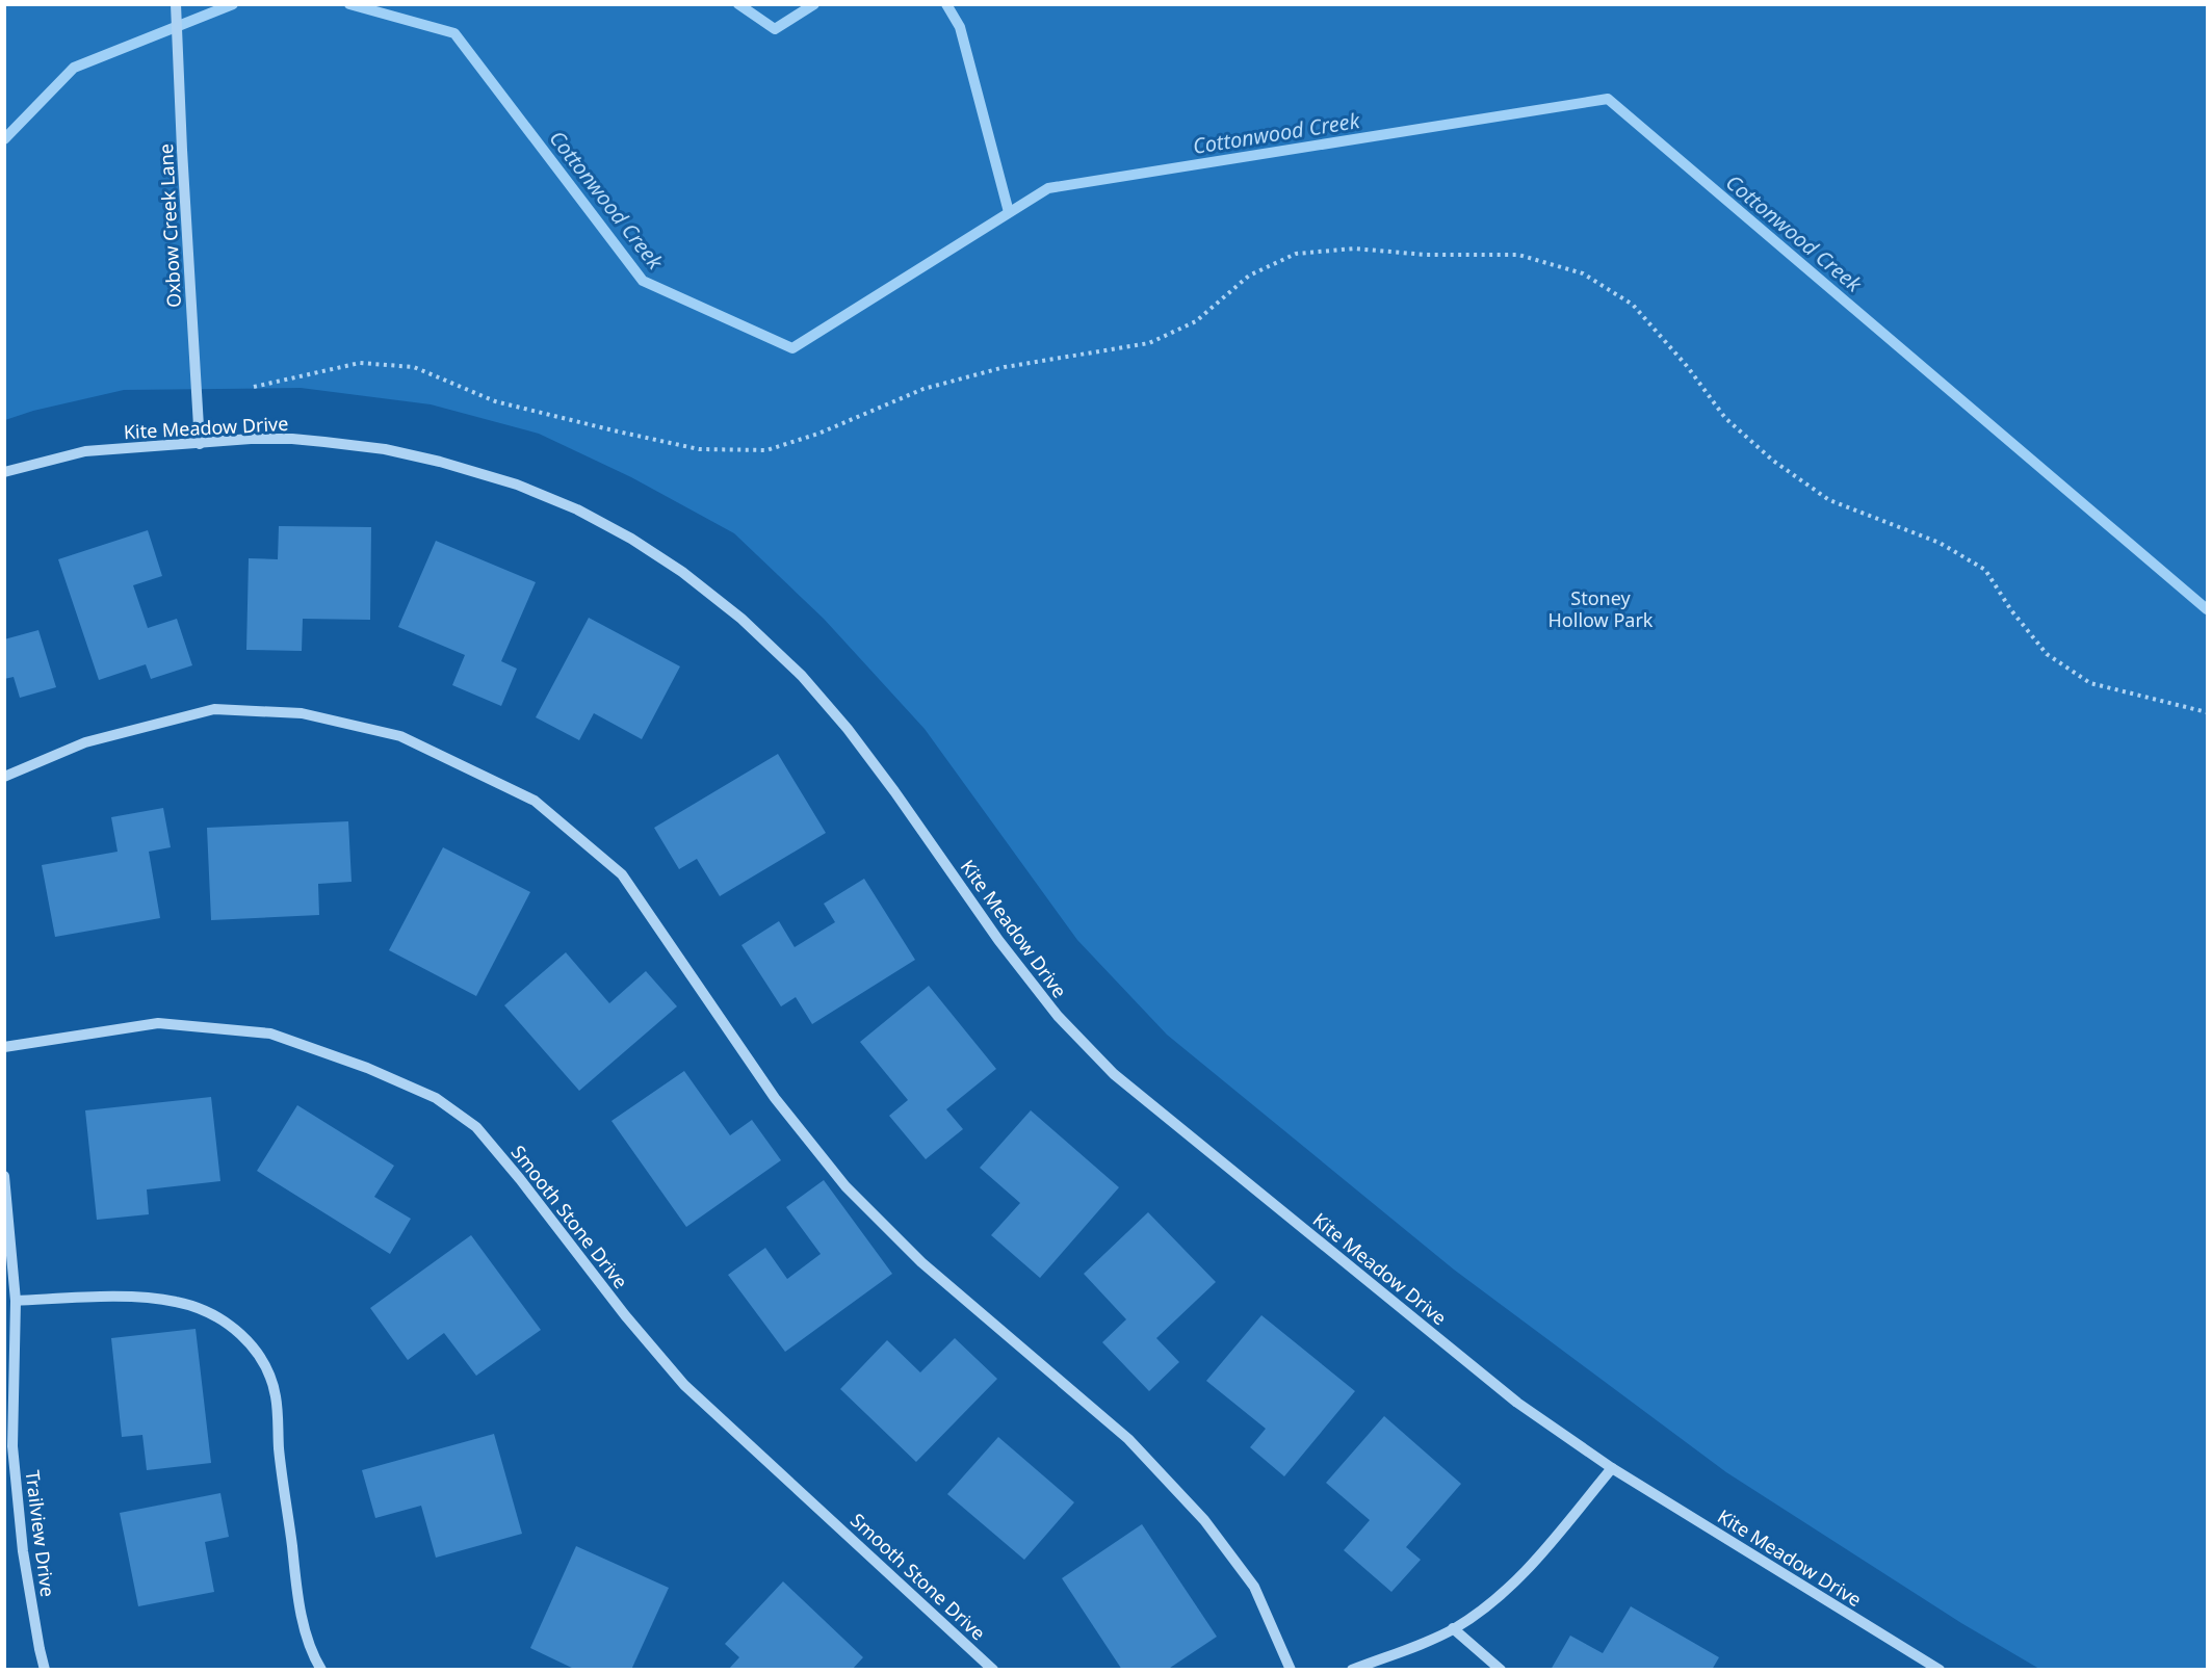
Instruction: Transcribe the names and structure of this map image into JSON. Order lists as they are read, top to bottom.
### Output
{
  "streets": {
    "street": [
      "Oxbow Creek Lane",
      "Kite Meadow Drive",
      "Smooth Stone Drive",
      "Trailview Drive"
    ]
  },
  "crossings": [
    ["Oxbow Creek Lane", "Kite Meadow Drive"]
  ],
  "water": ["Cottonwood Creek"],
  "parks": ["Stoney Hollow Park"]
}
